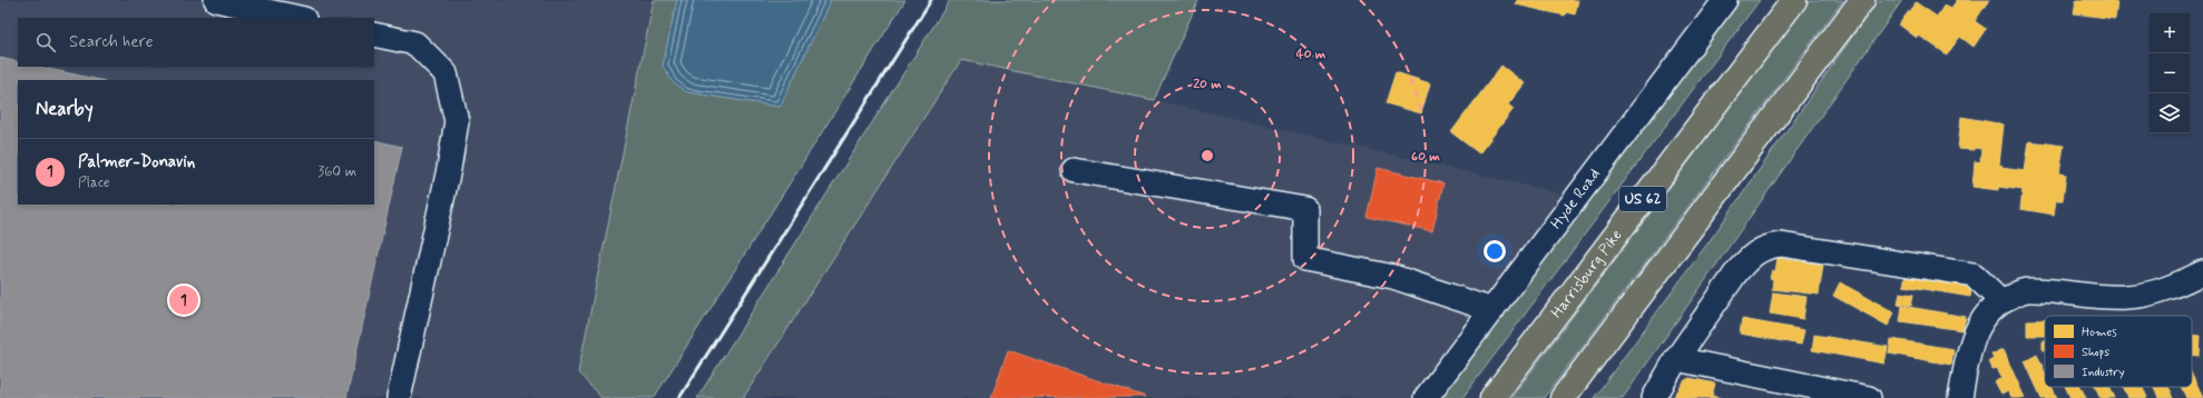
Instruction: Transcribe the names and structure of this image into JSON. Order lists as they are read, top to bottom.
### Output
{
  "streets": {
    "main road": ["US 62", "Harrisburg Pike"],
    "street": ["Hyde Road"]
  },
  "legend": ["Homes", "Shops", "Industry"],
  "page": {
    "map_buttons": ["+", "−"],
    "search": "Search here",
    "heading": "Nearby",
    "list": [
      {
        "mark": "1",
        "name": "Palmer-Donavin",
        "note": "Place",
        "value": "360 m"
      }
    ],
    "pins": "1"
  },
  "rings": ["40 m", "20 m", "60 m"]
}
